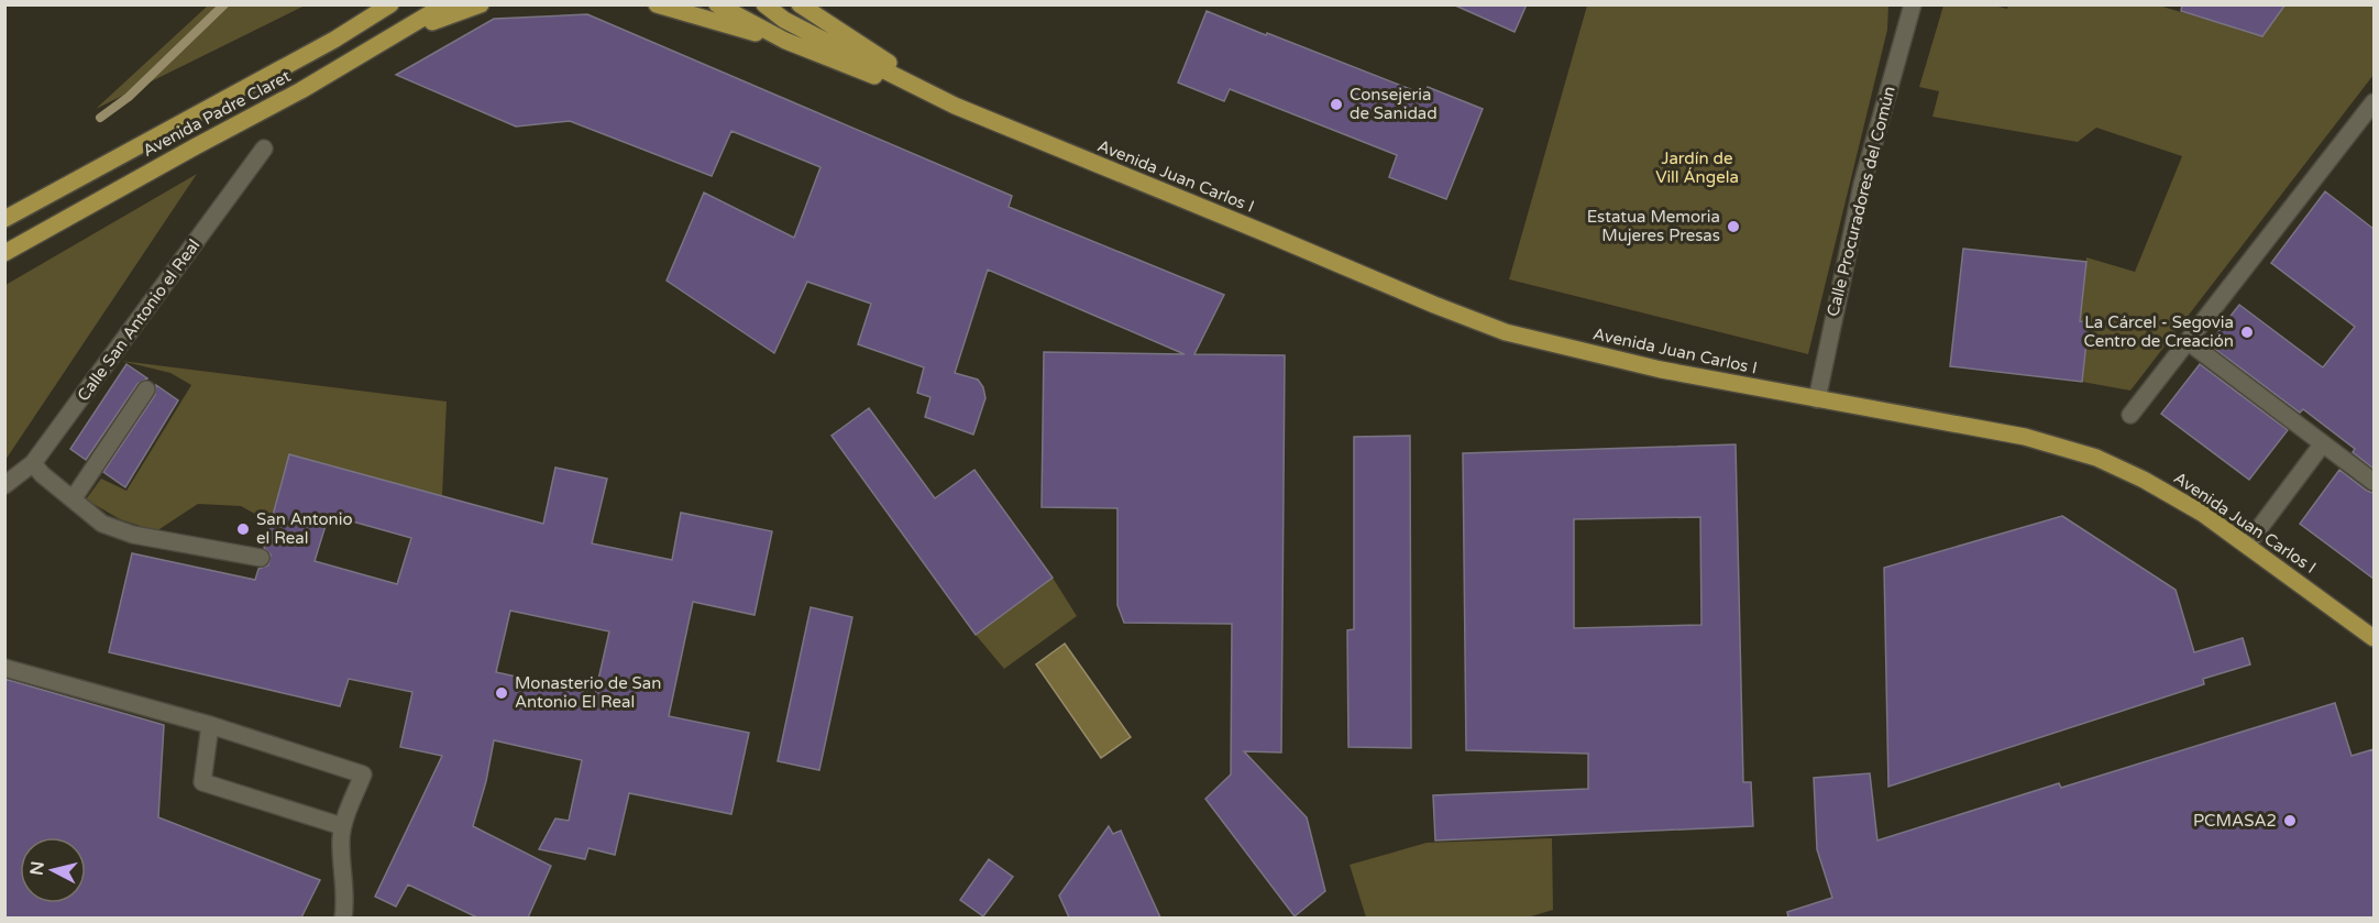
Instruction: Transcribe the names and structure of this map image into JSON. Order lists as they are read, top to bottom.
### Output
{
  "streets": {
    "main road": ["Avenida Padre Claret", "Avenida Juan Carlos I"],
    "street": ["Calle Procuradores del Común", "Calle San Antonio el Real"]
  },
  "crossings": [
    ["Avenida Juan Carlos I", "Calle Procuradores del Común"]
  ],
  "parks": ["Jardín de Vill Ángela"],
  "places": [
    "Consejeria de Sanidad",
    "Estatua Memoria Mujeres Presas",
    "La Cárcel - Segovia Centro de Creación",
    "San Antonio el Real",
    "Monasterio de San Antonio El Real",
    "PCMASA2"
  ],
  "north": "left"
}
